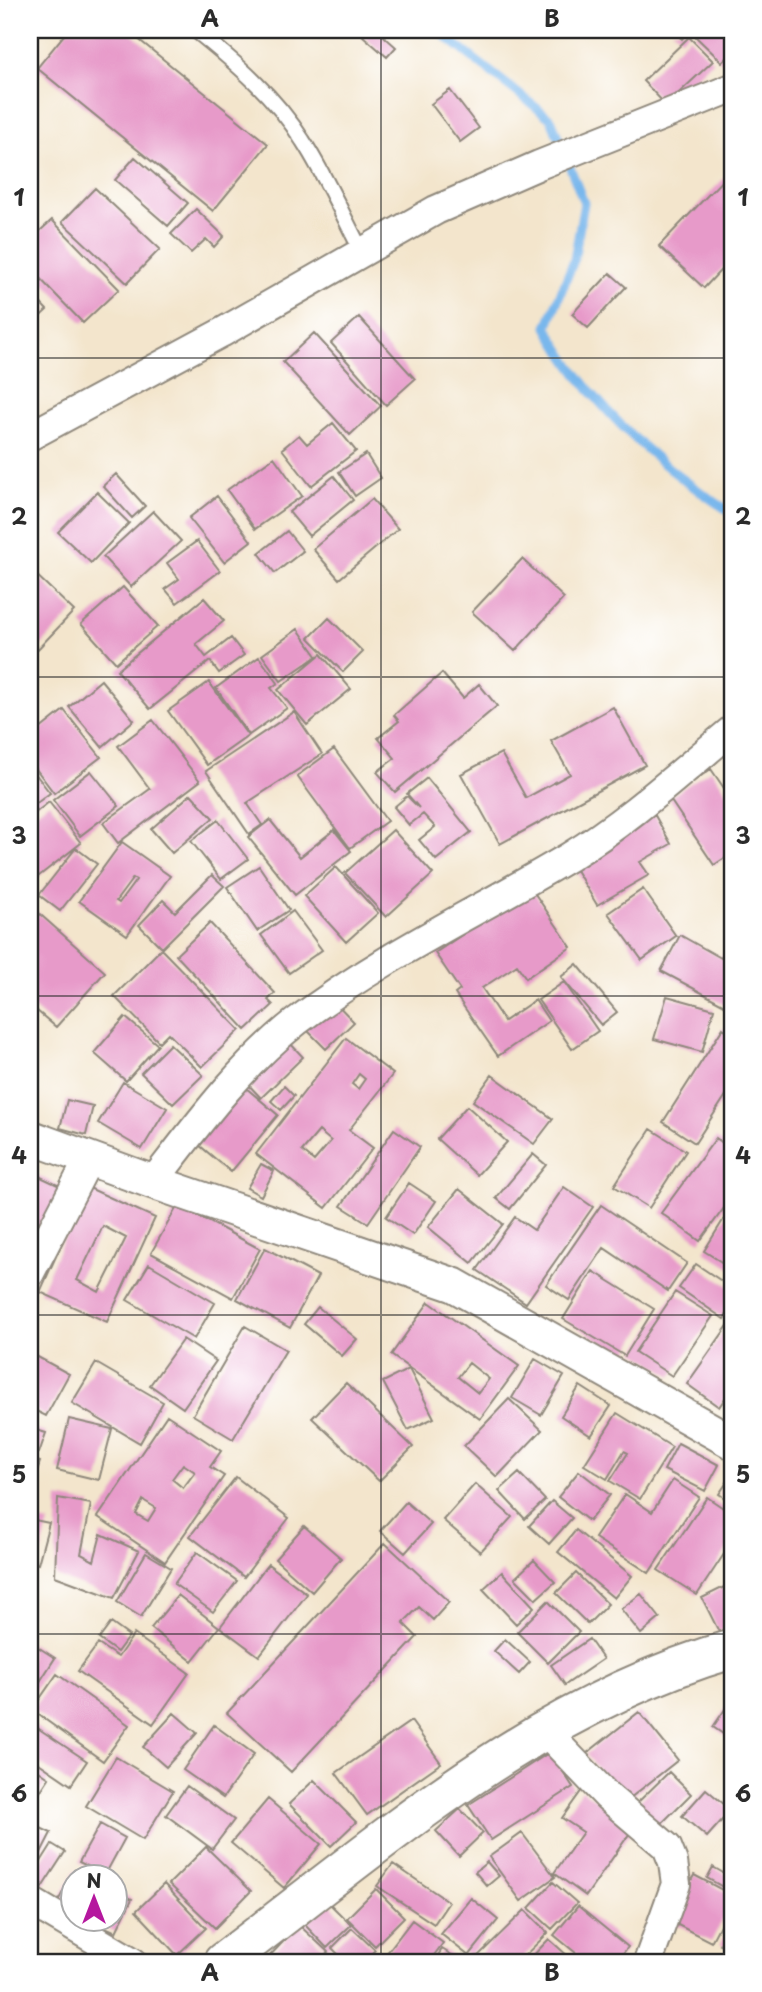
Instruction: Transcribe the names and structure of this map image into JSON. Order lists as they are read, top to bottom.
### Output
{
  "north": "top",
  "grid": {
    "columns": ["A", "B"],
    "rows": [
      "1",
      "2",
      "3",
      "4",
      "5",
      "6"
    ]
  }
}
